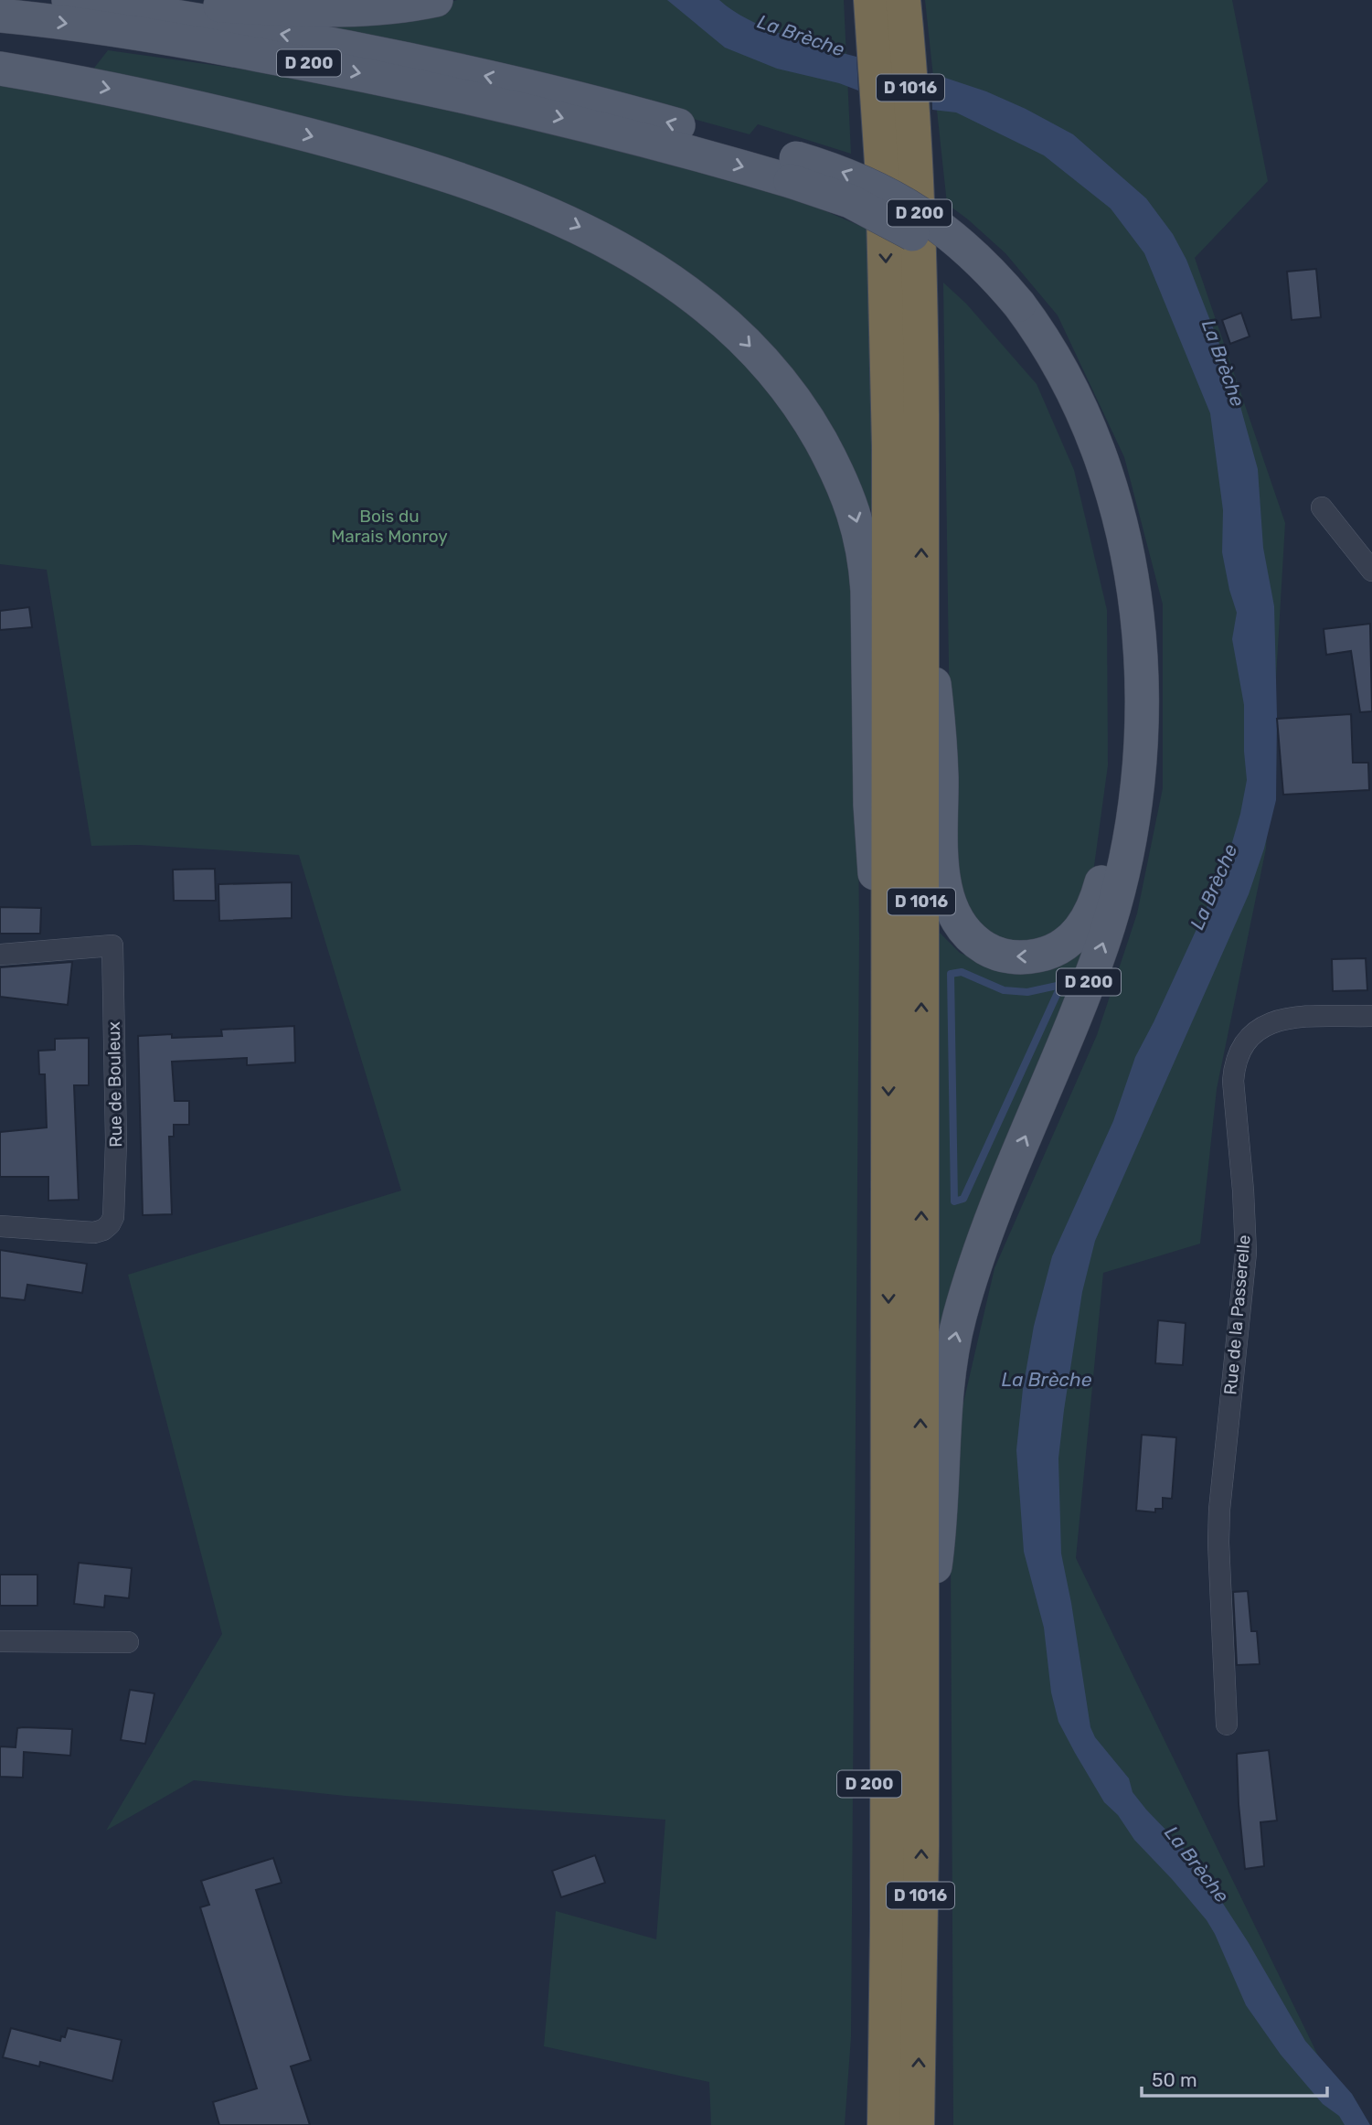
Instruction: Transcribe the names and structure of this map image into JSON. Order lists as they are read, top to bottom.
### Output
{
  "streets": {
    "highway": ["D 200", "D 1016"],
    "street": ["Rue de Bouleux", "Rue de la Passerelle"]
  },
  "crossings": [
    ["D 200", "D 1016"]
  ],
  "water": ["La Brèche"],
  "parks": ["Bois du Marais Monroy"],
  "scale_bar": "50 m"
}
